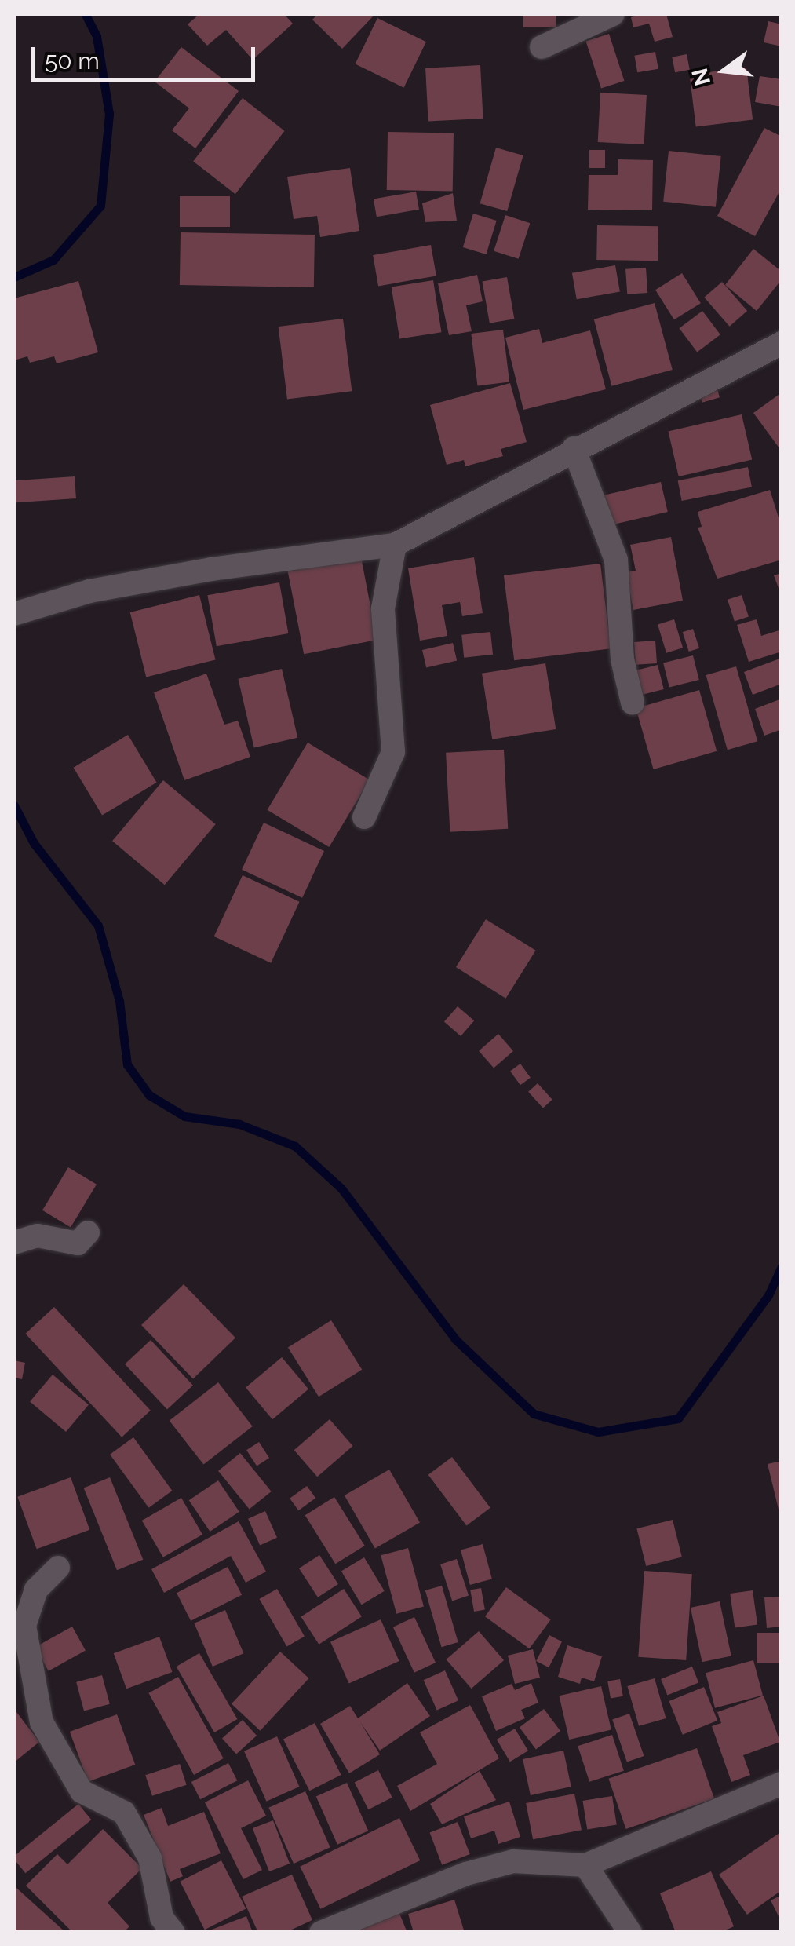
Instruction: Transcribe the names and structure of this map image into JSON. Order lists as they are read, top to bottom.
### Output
{
  "scale_bar": "50 m",
  "north": "left"
}
